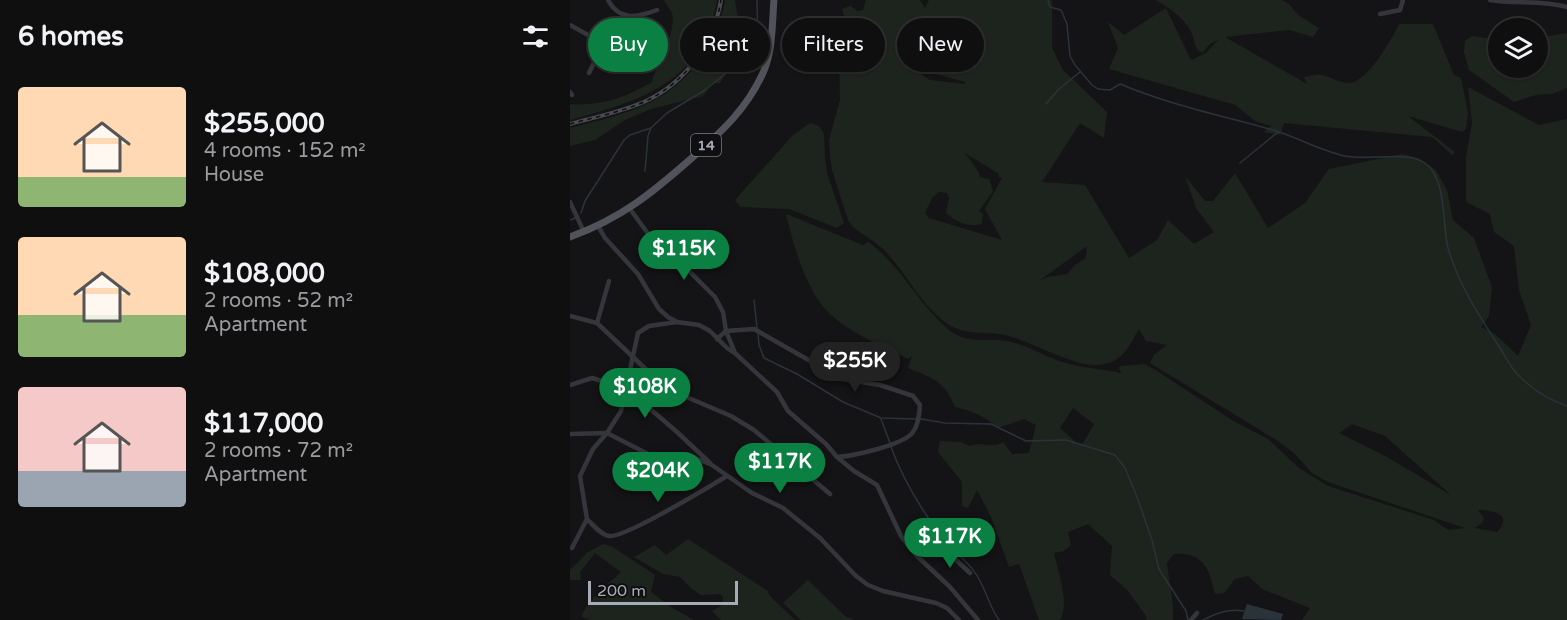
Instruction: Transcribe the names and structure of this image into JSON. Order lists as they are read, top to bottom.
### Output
{
  "streets": {
    "main road": ["14"]
  },
  "scale_bar": "200 m",
  "page": {
    "heading": "6 homes",
    "chip": [
      "Buy",
      "Rent",
      "Filters",
      "New"
    ],
    "list": [
      {
        "name": "$255,000",
        "note": "4 rooms · 152 m² · House"
      },
      {
        "name": "$108,000",
        "note": "2 rooms · 52 m² · Apartment"
      },
      {
        "name": "$117,000",
        "note": "2 rooms · 72 m² · Apartment"
      }
    ],
    "price": [
      "$115K",
      "$255K",
      "$108K",
      "$117K",
      "$204K",
      "$117K"
    ],
    "scale": "200 m"
  }
}
